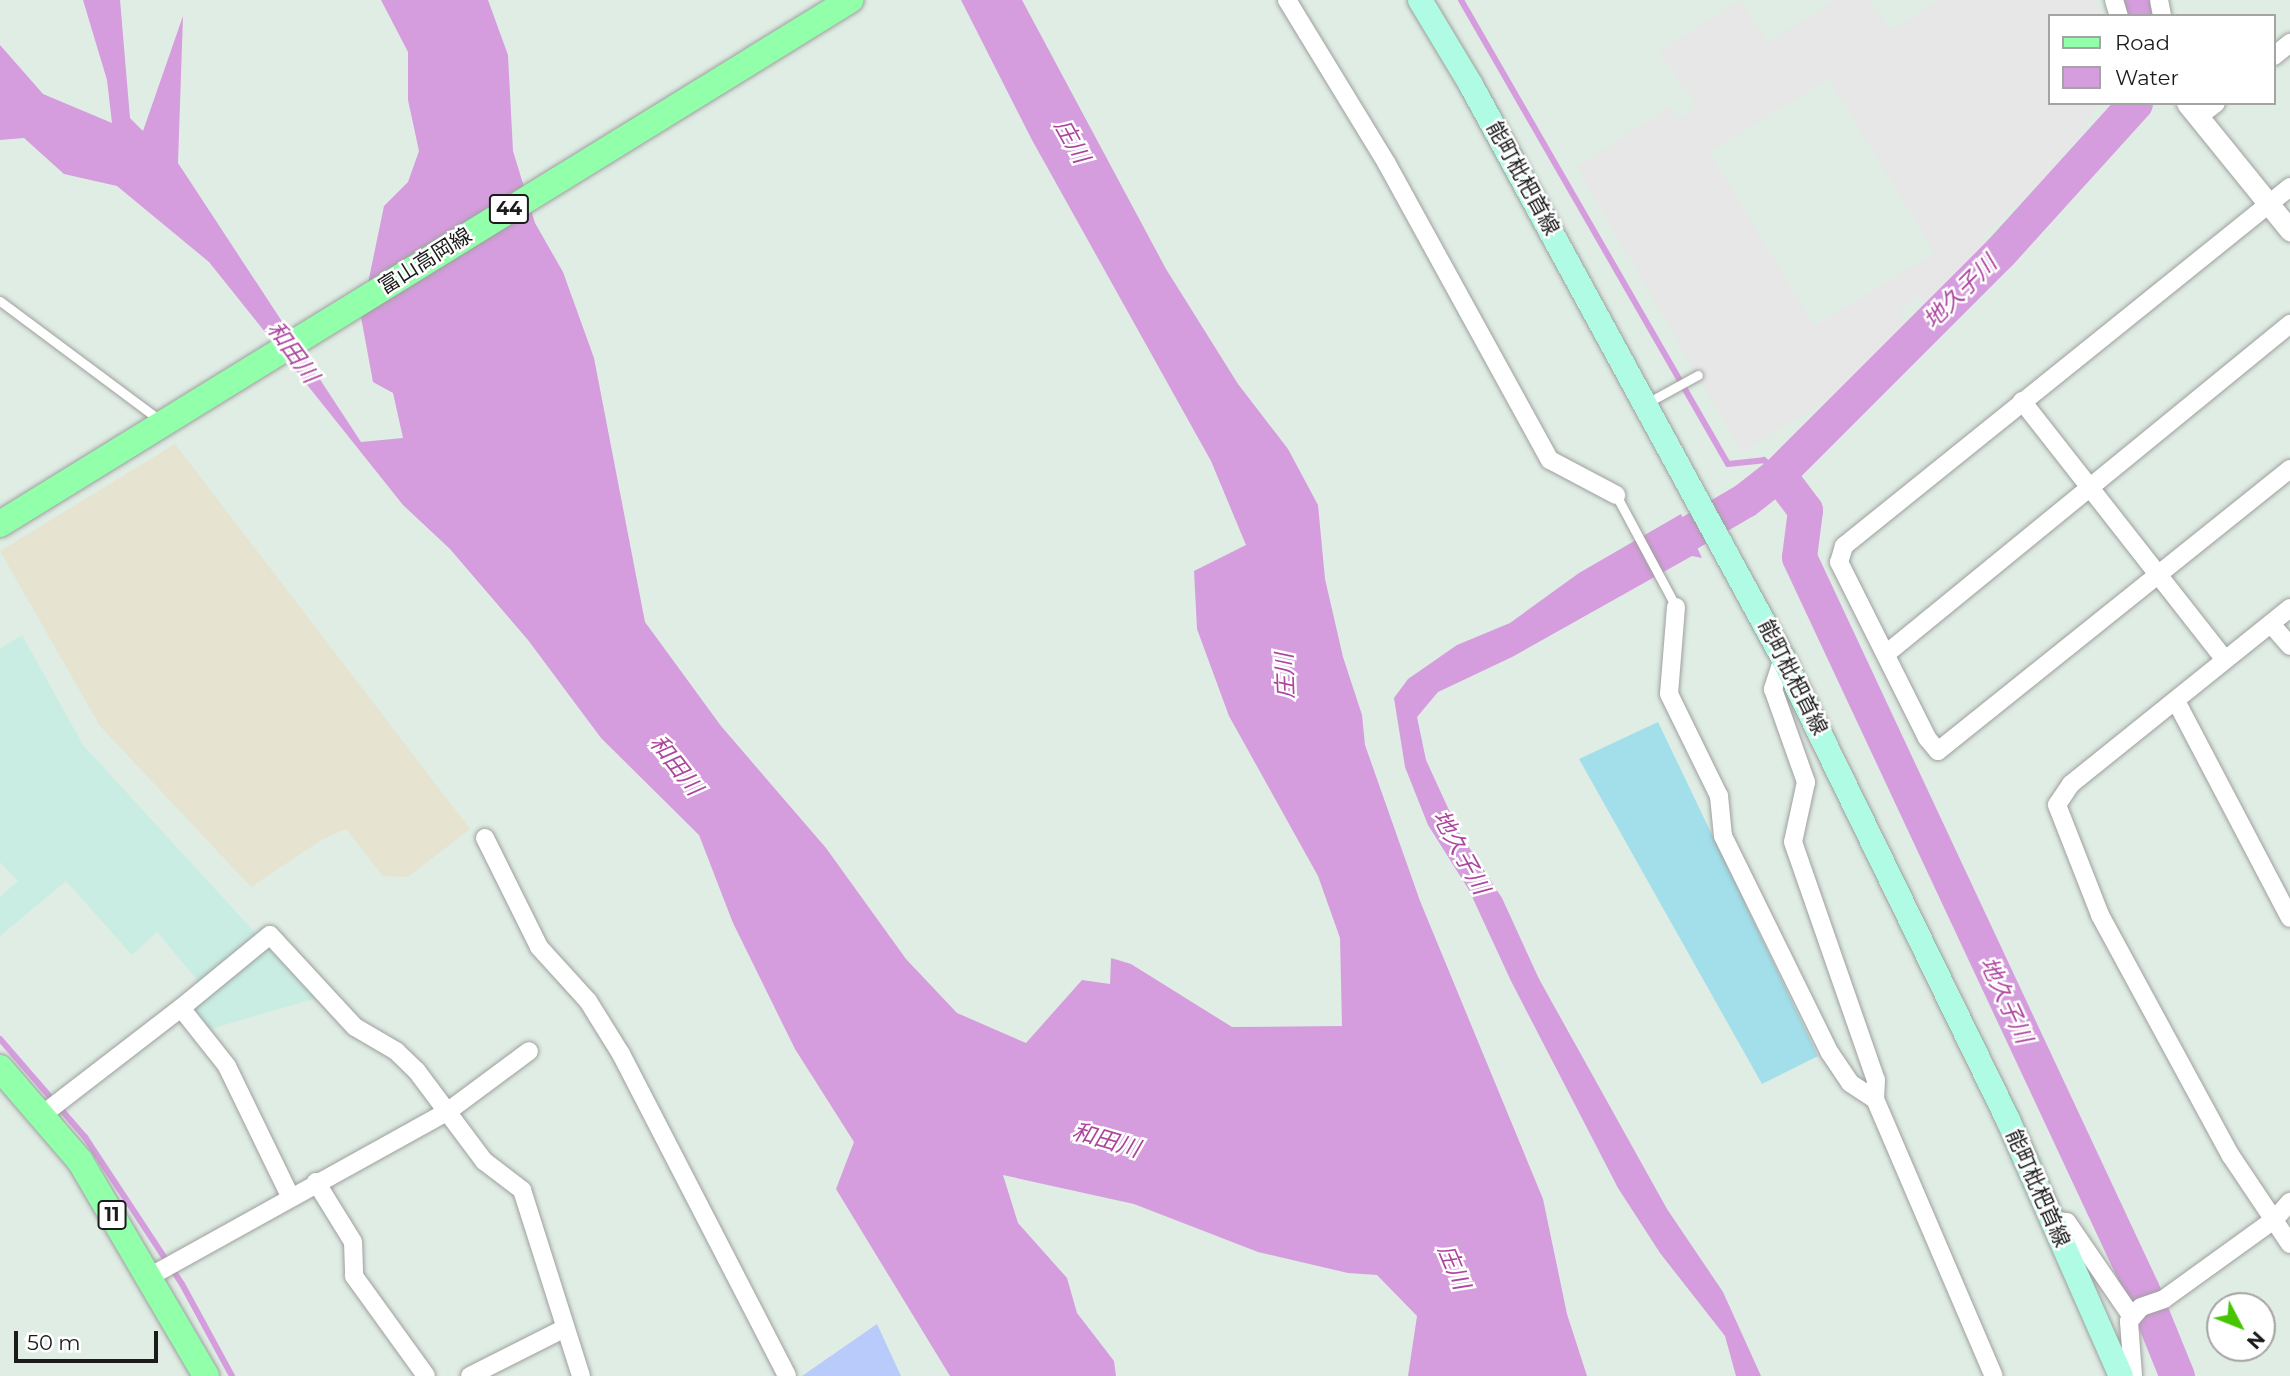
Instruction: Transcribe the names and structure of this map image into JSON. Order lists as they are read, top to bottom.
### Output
{
  "streets": {
    "main road": [
      "能町枇杷首線",
      "44",
      "富山高岡線",
      "11"
    ]
  },
  "water": ["庄川", "地久子川", "和田川"],
  "legend": ["Road", "Water"],
  "scale_bar": "50 m",
  "north": "bottom right"
}
